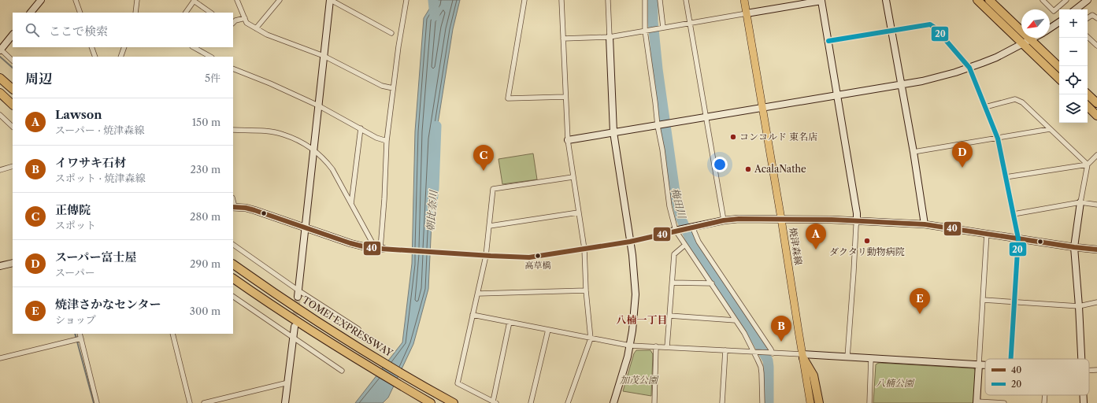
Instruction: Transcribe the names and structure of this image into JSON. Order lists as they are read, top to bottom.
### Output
{
  "streets": {
    "highway": ["TOMEI EXPRESSWAY"],
    "main road": ["焼津森線"]
  },
  "districts": ["八楠一丁目"],
  "water": ["梅田川", "朝比奈川"],
  "parks": ["加茂公園", "八楠公園"],
  "places": [
    "コンコルド 東名店",
    "AcalaNathe",
    "ダクタリ動物病院",
    "高草橋"
  ],
  "lines": ["transit line 20", "transit line 40"],
  "legend": ["40", "20"],
  "north": "bottom left",
  "page": {
    "map_buttons": ["+", "−"],
    "search": "ここで検索",
    "heading": ["周辺", "5件"],
    "list": [
      {
        "mark": "A",
        "name": "Lawson",
        "note": "スーパー · 焼津森線",
        "value": "150 m"
      },
      {
        "mark": "B",
        "name": "イワサキ石材",
        "note": "スポット · 焼津森線",
        "value": "230 m"
      },
      {
        "mark": "C",
        "name": "正傳院",
        "note": "スポット",
        "value": "280 m"
      },
      {
        "mark": "D",
        "name": "スーパー富士屋",
        "note": "スーパー",
        "value": "290 m"
      },
      {
        "mark": "E",
        "name": "焼津さかなセンター",
        "note": "ショップ",
        "value": "300 m"
      }
    ],
    "pins": [
      "D",
      "C",
      "A",
      "E",
      "B"
    ]
  }
}
